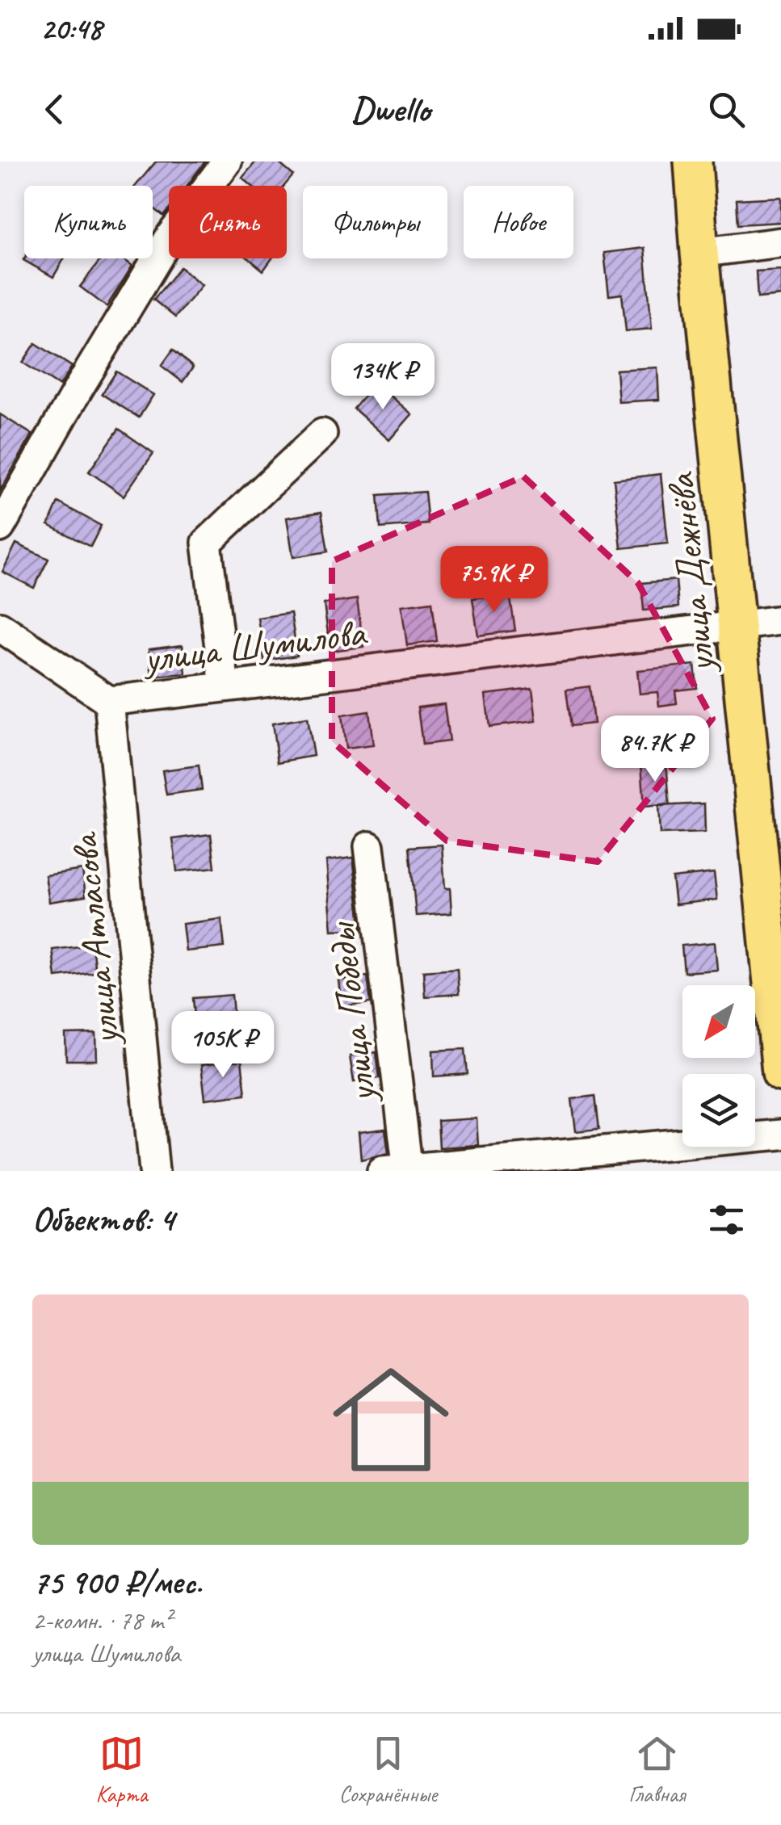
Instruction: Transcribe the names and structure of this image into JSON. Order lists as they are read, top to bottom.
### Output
{
  "streets": {
    "main road": ["улица Дежнёва"],
    "street": ["улица Шумилова", "улица Атласова", "улица Победы"]
  },
  "crossings": [
    ["улица Дежнёва", "улица Шумилова"],
    ["улица Шумилова", "улица Атласова"]
  ],
  "north": "bottom left",
  "page": {
    "status": "20:48",
    "header": "Dwello",
    "chip": [
      "Купить",
      "Снять",
      "Фильтры",
      "Новое"
    ],
    "price": [
      "134K ₽",
      "75.9K ₽",
      "84.7K ₽",
      "105K ₽"
    ],
    "heading": "Объектов: 4",
    "list": [
      {
        "name": "75 900 ₽/мес.",
        "note": "2-комн. · 78 m² · улица Шумилова"
      }
    ],
    "tabs": ["Карта", "Сохранённые", "Главная"]
  }
}
